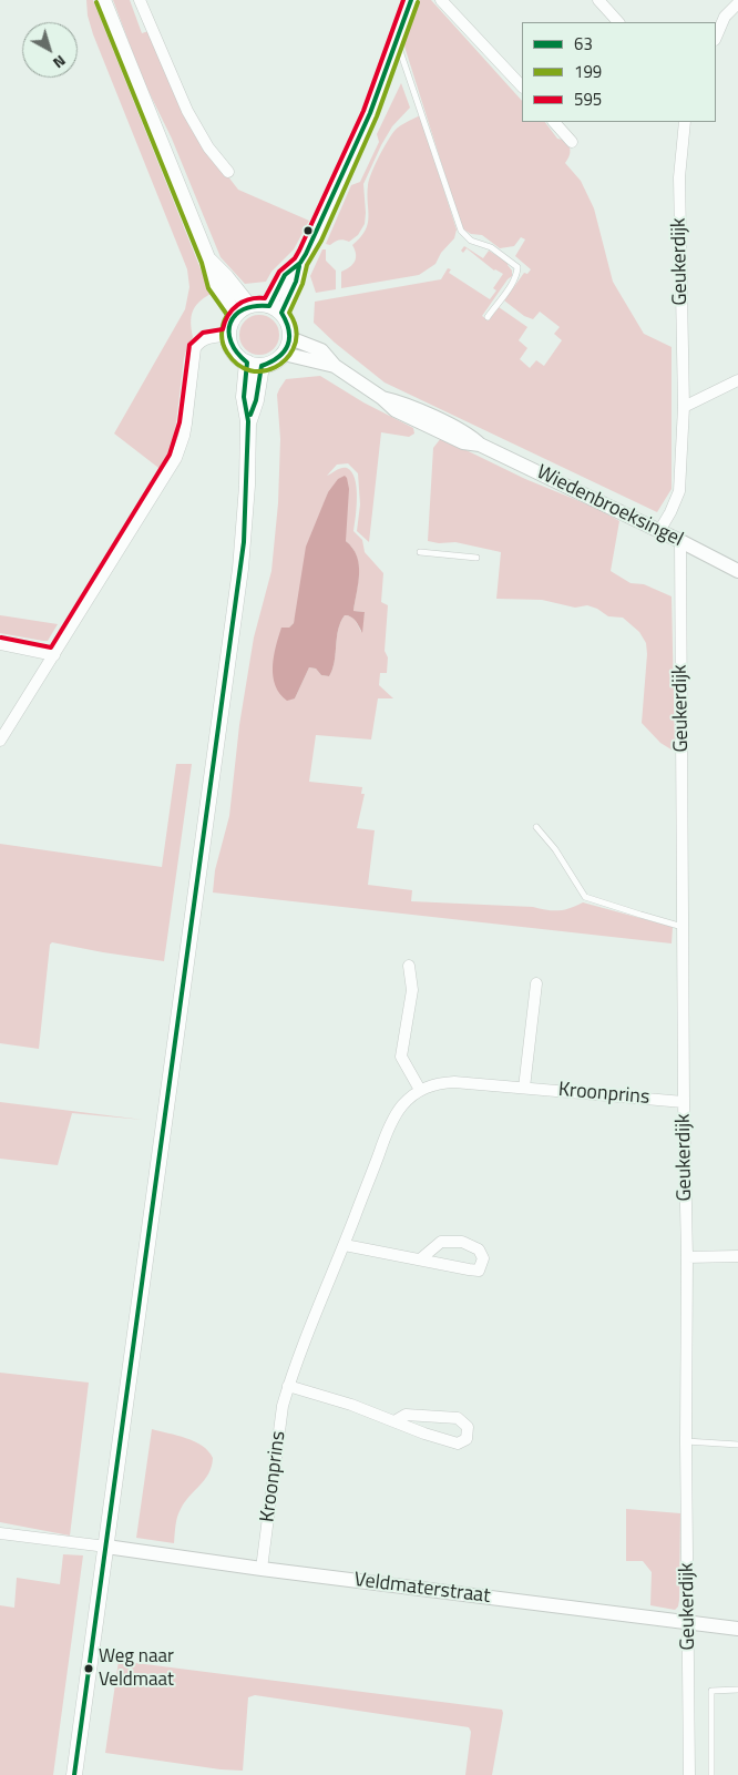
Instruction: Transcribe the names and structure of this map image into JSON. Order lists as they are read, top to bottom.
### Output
{
  "streets": {
    "street": [
      "Geukerdijk",
      "Wiedenbroeksingel",
      "Kroonprins",
      "Veldmaterstraat"
    ]
  },
  "crossings": [
    ["Geukerdijk", "Wiedenbroeksingel"],
    ["Geukerdijk", "Kroonprins"],
    ["Geukerdijk", "Veldmaterstraat"],
    ["Kroonprins", "Veldmaterstraat"]
  ],
  "places": ["Weg naar Veldmaat"],
  "lines": ["transit line 63", "transit line 595", "transit line 199"],
  "legend": ["63", "199", "595"],
  "north": "bottom right"
}
